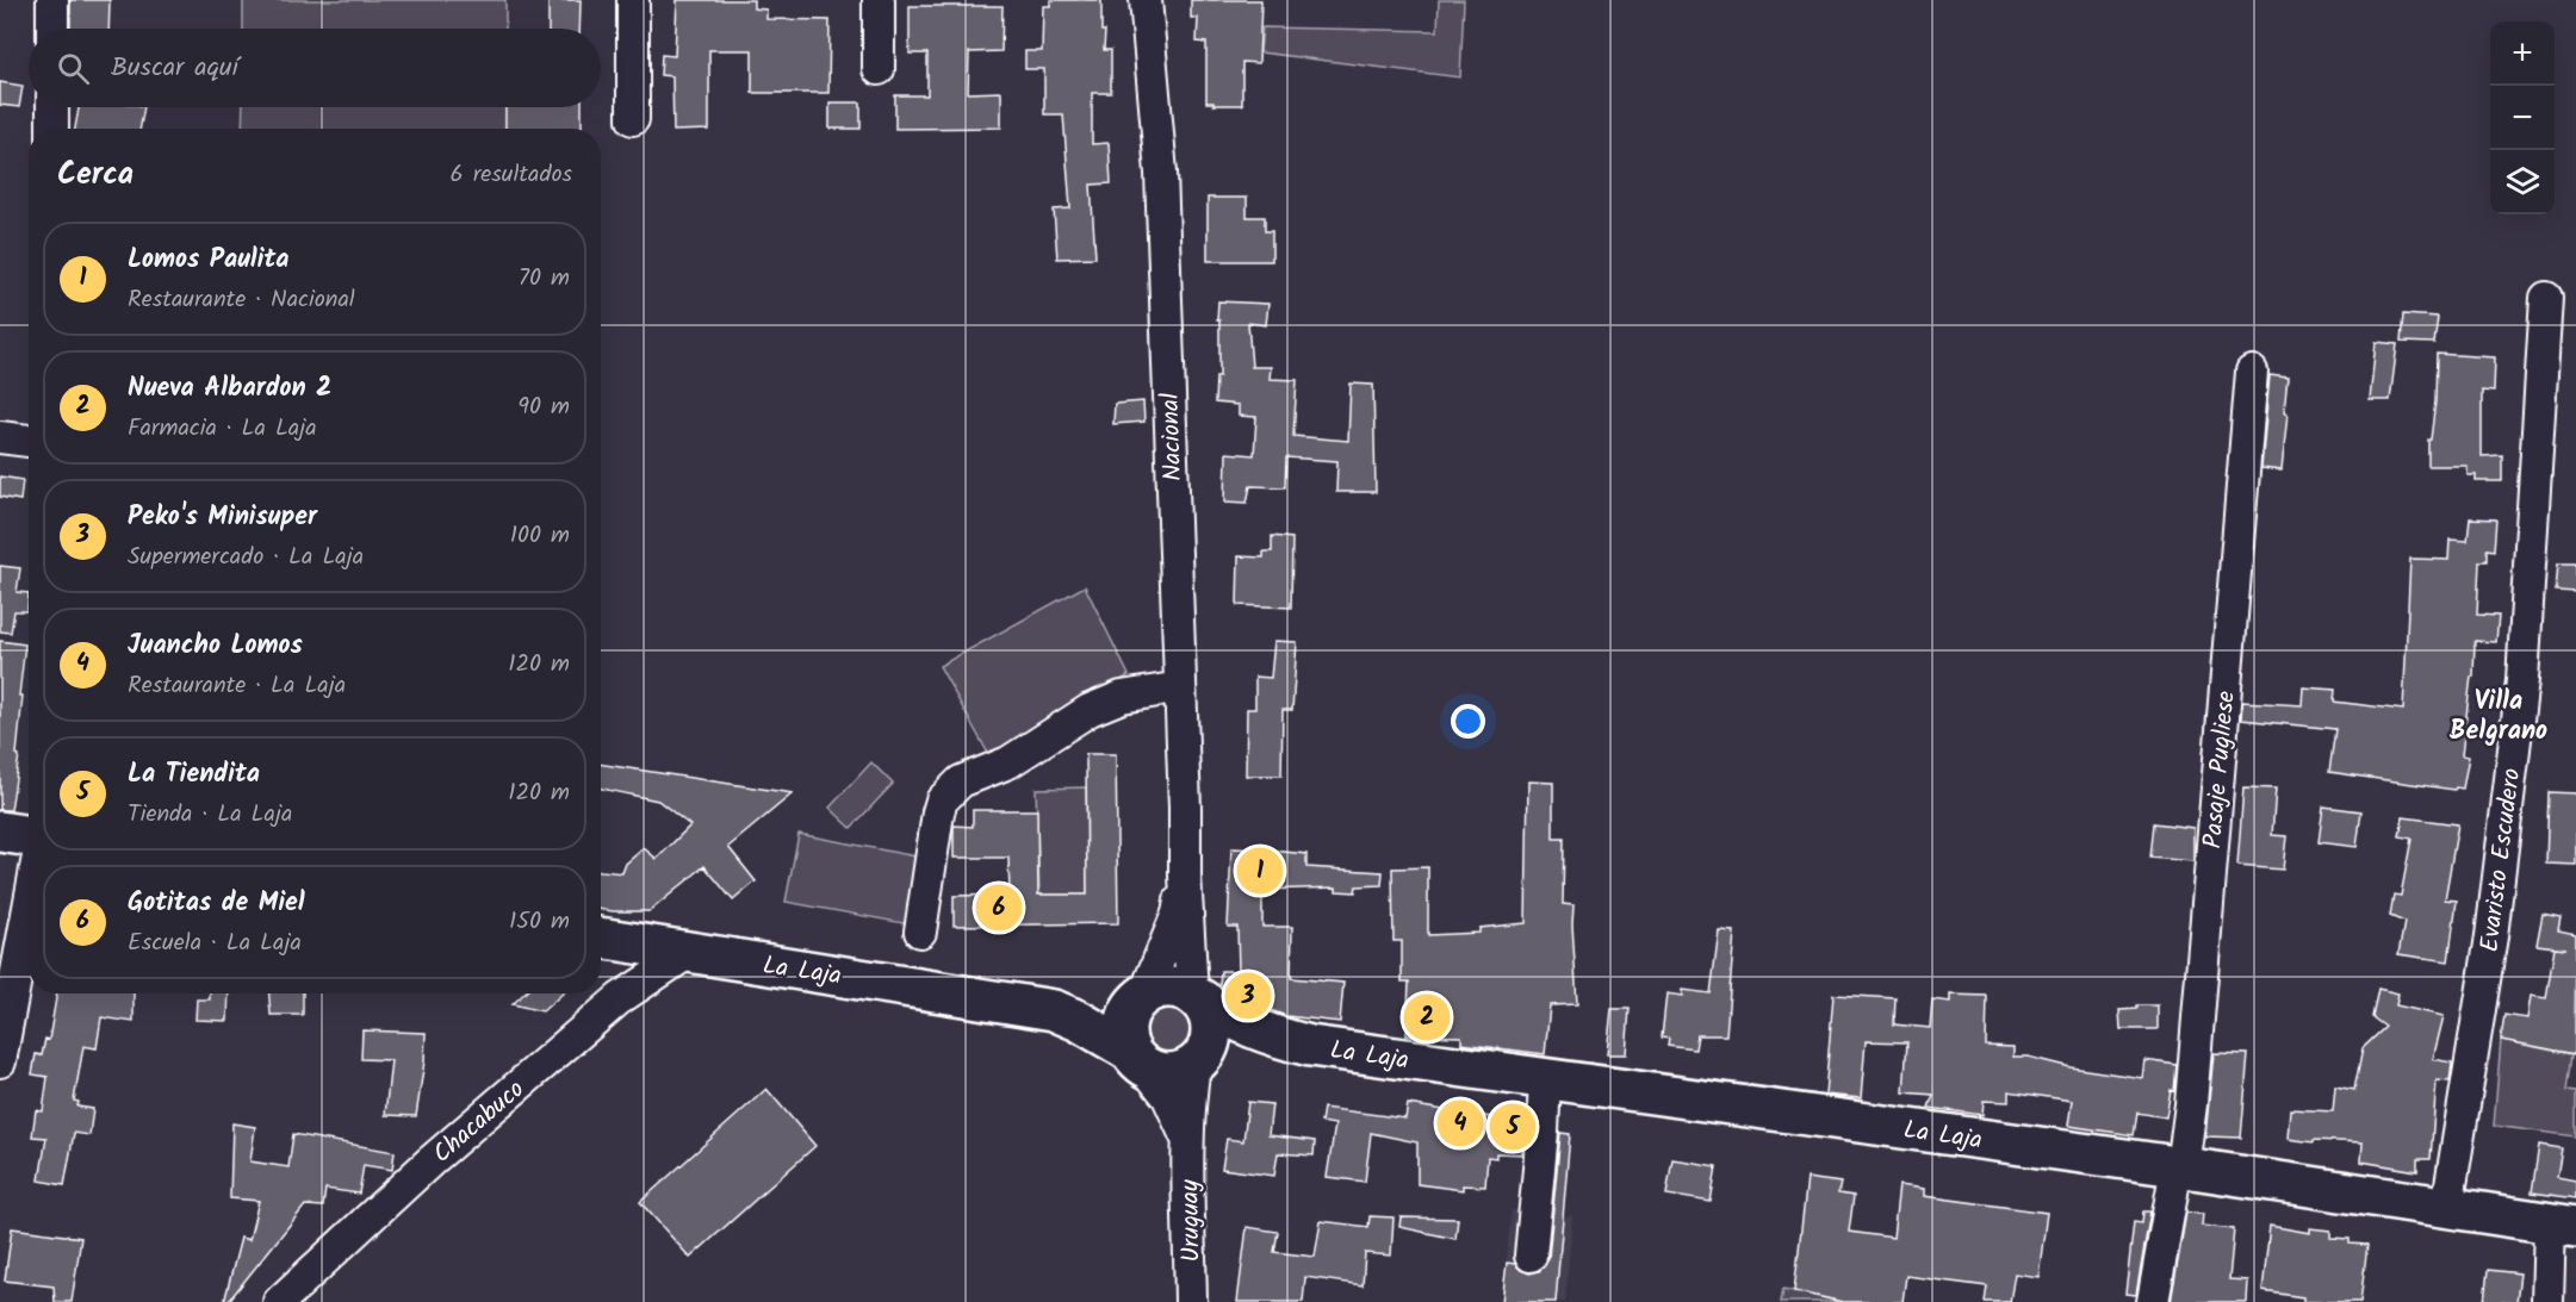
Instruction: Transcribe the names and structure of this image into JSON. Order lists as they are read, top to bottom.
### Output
{
  "streets": {
    "main road": ["La Laja"],
    "street": [
      "Nacional",
      "Pasaje Pugliese",
      "Evaristo Escudero",
      "Chacabuco",
      "Uruguay"
    ]
  },
  "crossings": [
    ["Nacional", "La Laja"],
    ["Nacional", "Uruguay"],
    ["Pasaje Pugliese", "La Laja"],
    ["Evaristo Escudero", "La Laja"],
    ["La Laja", "Chacabuco"],
    ["La Laja", "Uruguay"]
  ],
  "districts": ["Villa Belgrano"],
  "page": {
    "map_buttons": ["+", "−"],
    "search": "Buscar aquí",
    "heading": ["Cerca", "6 resultados"],
    "list": [
      {
        "mark": "1",
        "name": "Lomos Paulita",
        "note": "Restaurante · Nacional",
        "value": "70 m"
      },
      {
        "mark": "2",
        "name": "Nueva Albardon 2",
        "note": "Farmacia · La Laja",
        "value": "90 m"
      },
      {
        "mark": "3",
        "name": "Peko's Minisuper",
        "note": "Supermercado · La Laja",
        "value": "100 m"
      },
      {
        "mark": "4",
        "name": "Juancho Lomos",
        "note": "Restaurante · La Laja",
        "value": "120 m"
      },
      {
        "mark": "5",
        "name": "La Tiendita",
        "note": "Tienda · La Laja",
        "value": "120 m"
      },
      {
        "mark": "6",
        "name": "Gotitas de Miel",
        "note": "Escuela · La Laja",
        "value": "150 m"
      }
    ],
    "pins": [
      "1",
      "6",
      "3",
      "2",
      "4",
      "5"
    ]
  }
}
